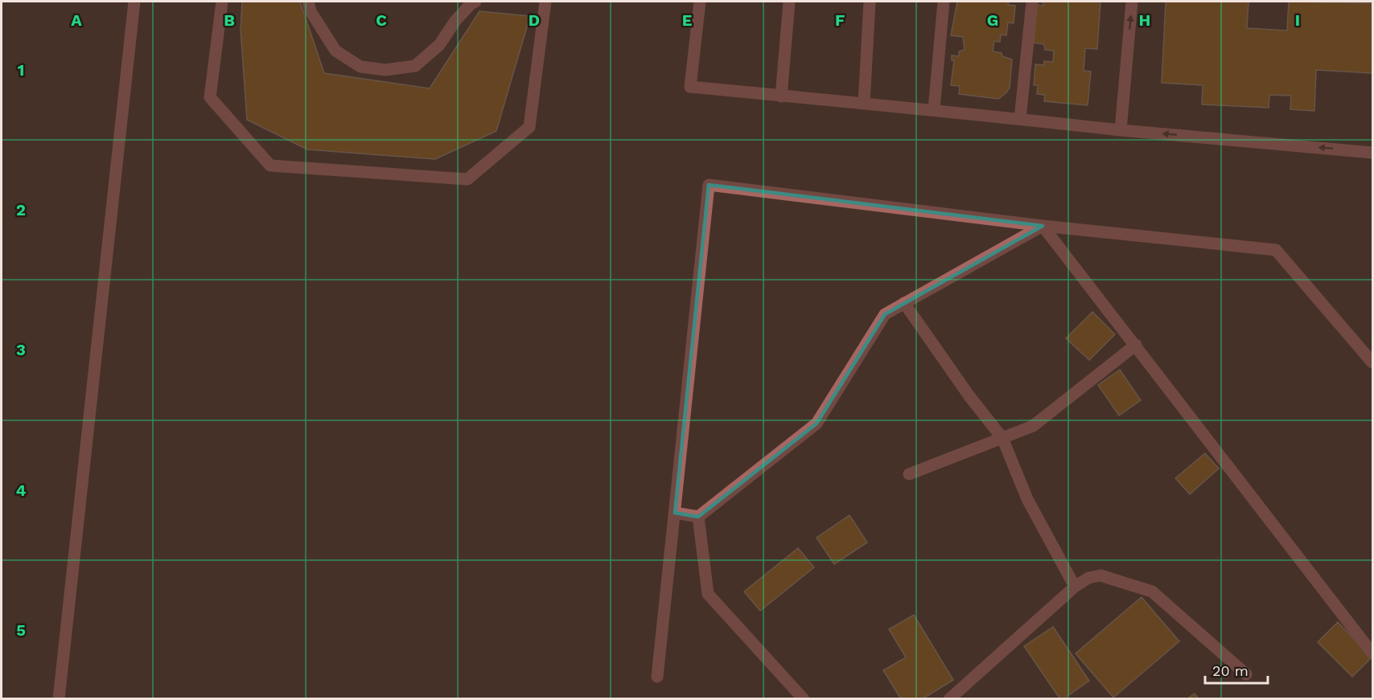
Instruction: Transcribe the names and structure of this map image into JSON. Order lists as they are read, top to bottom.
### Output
{
  "scale_bar": "20 m",
  "grid": {
    "columns": [
      "A",
      "B",
      "C",
      "D",
      "E",
      "F",
      "G",
      "H",
      "I"
    ],
    "rows": [
      "1",
      "2",
      "3",
      "4",
      "5"
    ]
  }
}
